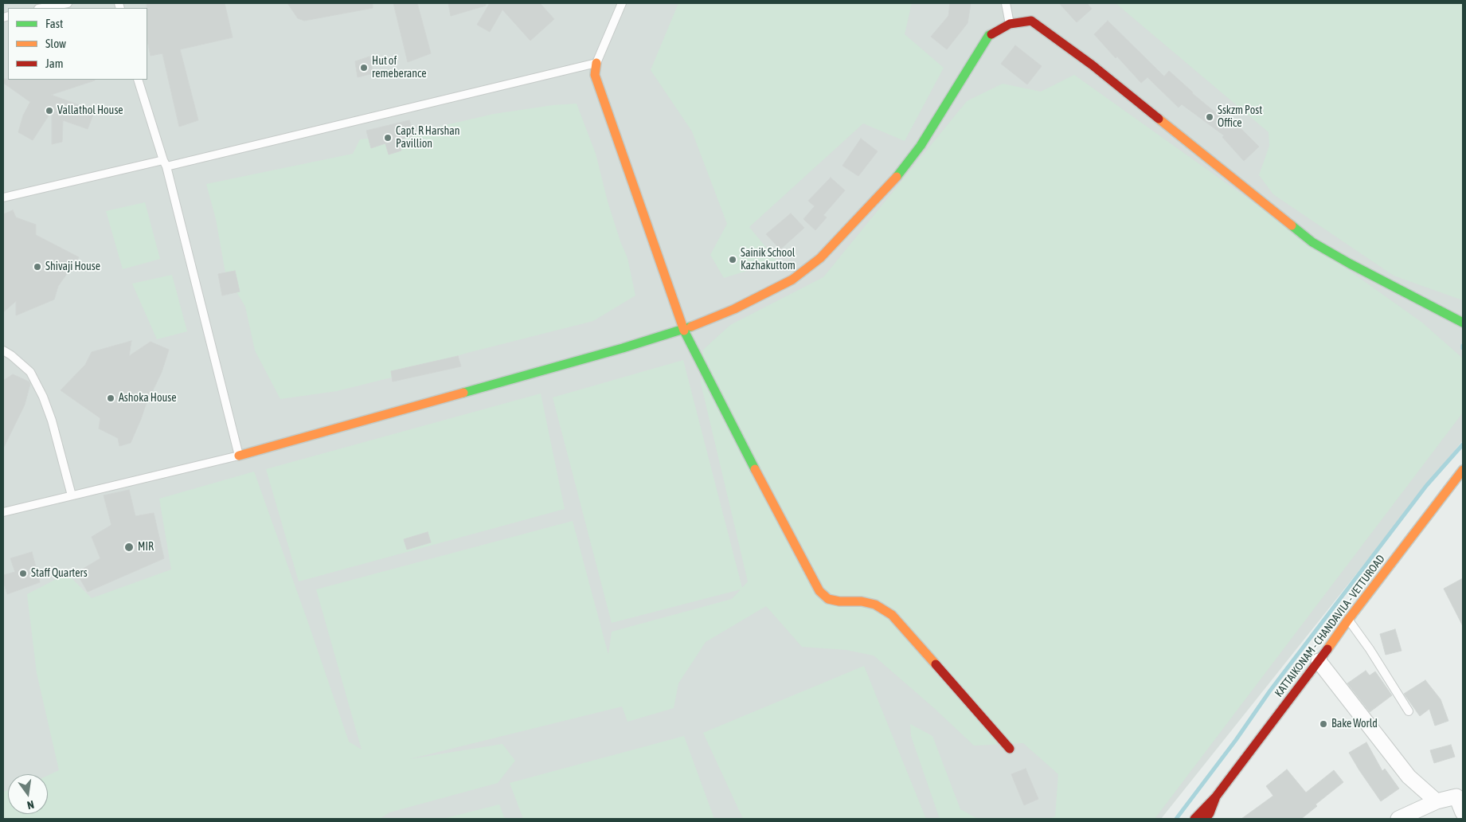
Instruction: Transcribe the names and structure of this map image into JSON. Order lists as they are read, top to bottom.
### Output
{
  "streets": {
    "street": ["KATTAIKONAM - CHANDAVILA - VETTUROAD"]
  },
  "places": [
    "Hut of remeberance",
    "Vallathol House",
    "Sskzm Post Office",
    "Capt. R Harshan Pavillion",
    "Sainik School Kazhakuttom",
    "Shivaji House",
    "Ashoka House",
    "MIR",
    "Staff Quarters",
    "Bake World"
  ],
  "legend": ["Fast", "Slow", "Jam"],
  "north": "bottom"
}
